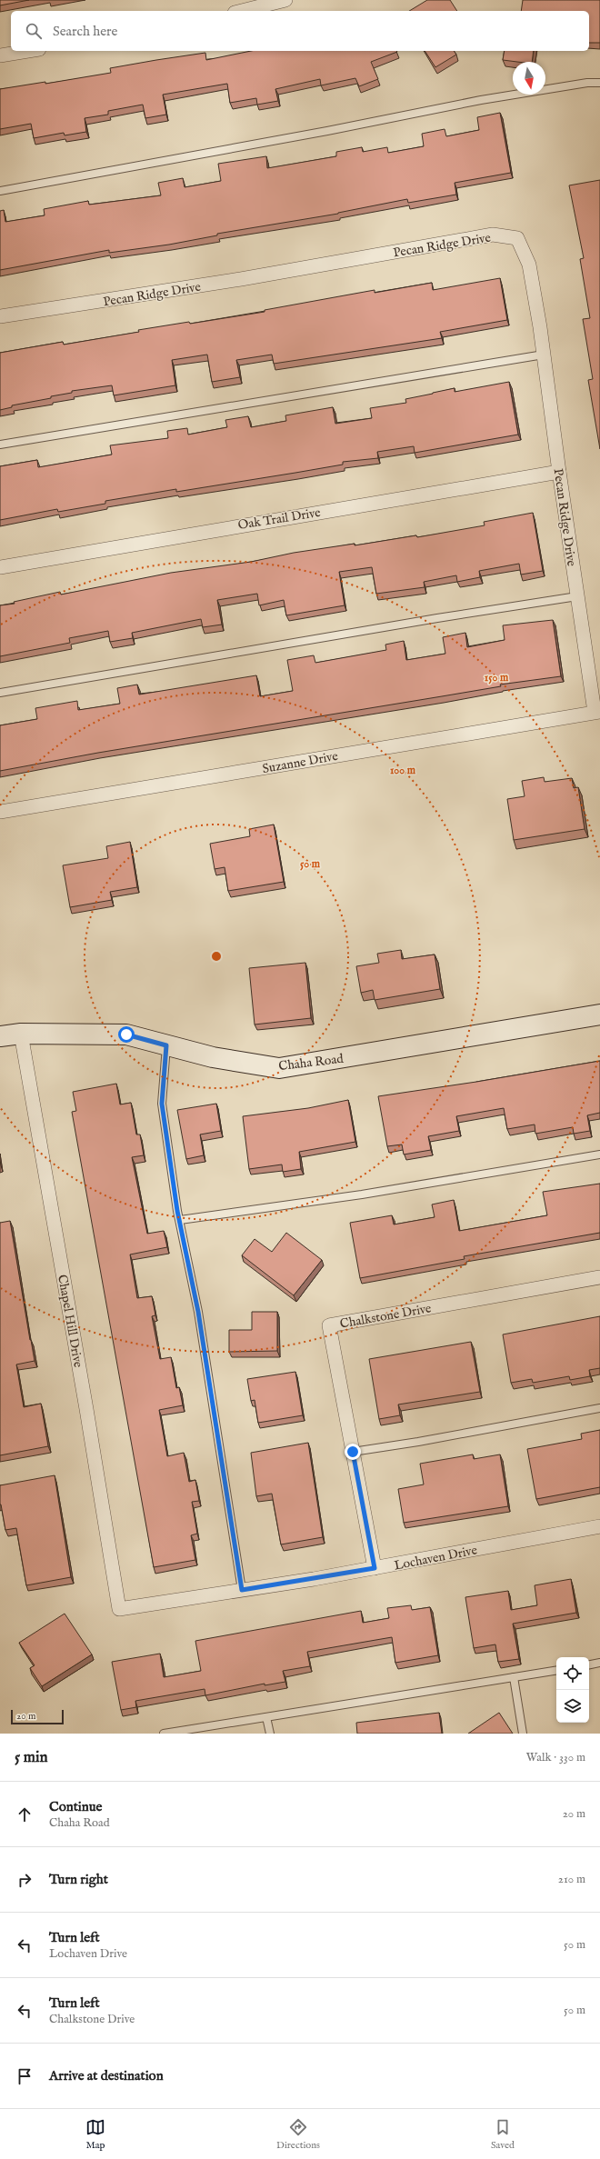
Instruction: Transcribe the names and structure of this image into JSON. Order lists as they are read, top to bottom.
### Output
{
  "streets": {
    "street": [
      "Pecan Ridge Drive",
      "Oak Trail Drive",
      "Suzanne Drive",
      "Chaha Road",
      "Chalkstone Drive",
      "Chapel Hill Drive",
      "Lochaven Drive"
    ]
  },
  "crossings": [
    ["Pecan Ridge Drive", "Oak Trail Drive"],
    ["Pecan Ridge Drive", "Suzanne Drive"],
    ["Chaha Road", "Chapel Hill Drive"],
    ["Chalkstone Drive", "Lochaven Drive"],
    ["Chapel Hill Drive", "Lochaven Drive"]
  ],
  "scale_bar": "20 m",
  "north": "bottom",
  "page": {
    "search": "Search here",
    "scale": "20 m",
    "heading": ["5 min", "Walk · 330 m"],
    "list": [
      ["Continue", "Chaha Road", "20 m"],
      ["Turn right", "210 m"],
      ["Turn left", "Lochaven Drive", "50 m"],
      ["Turn left", "Chalkstone Drive", "50 m"],
      "Arrive at destination"
    ],
    "nav": ["Map", "Directions", "Saved"]
  },
  "rings": ["150 m", "100 m", "50 m"]
}
